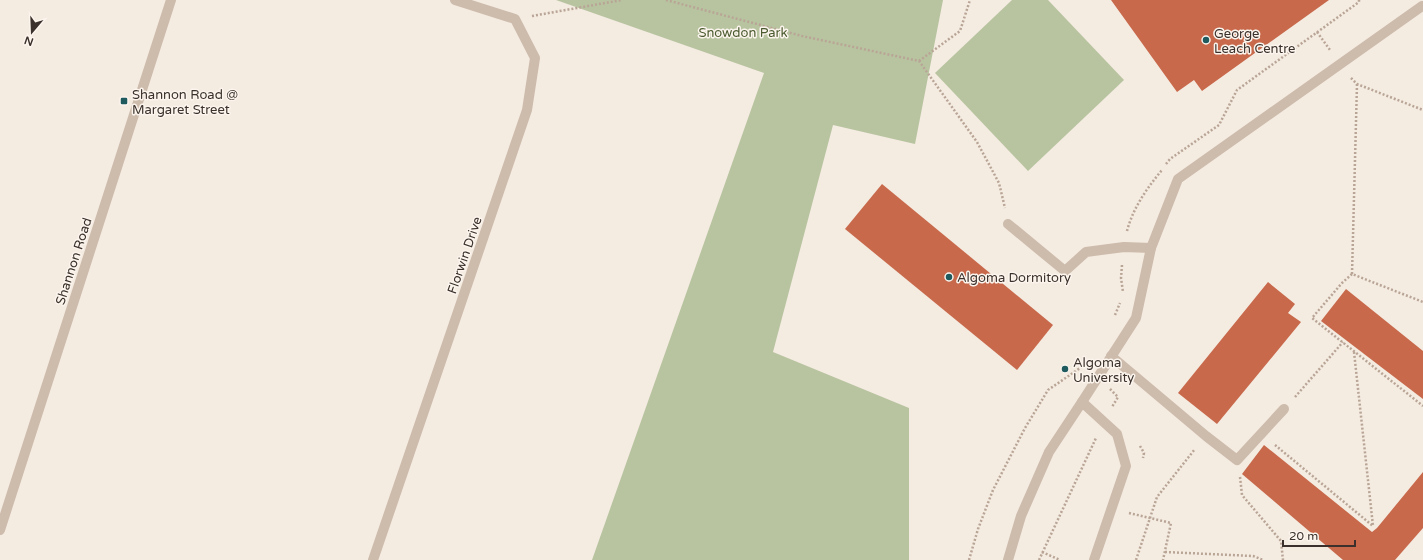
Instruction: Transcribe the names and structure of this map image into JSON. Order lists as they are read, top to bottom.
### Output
{
  "streets": {
    "street": ["Florwin Drive", "Shannon Road"]
  },
  "parks": ["Snowdon Park"],
  "places": {
    "other": ["George Leach Centre", "Algoma Dormitory", "Algoma University"],
    "transit": ["Shannon Road @ Margaret Street"]
  },
  "scale_bar": "20 m",
  "north": "bottom"
}
